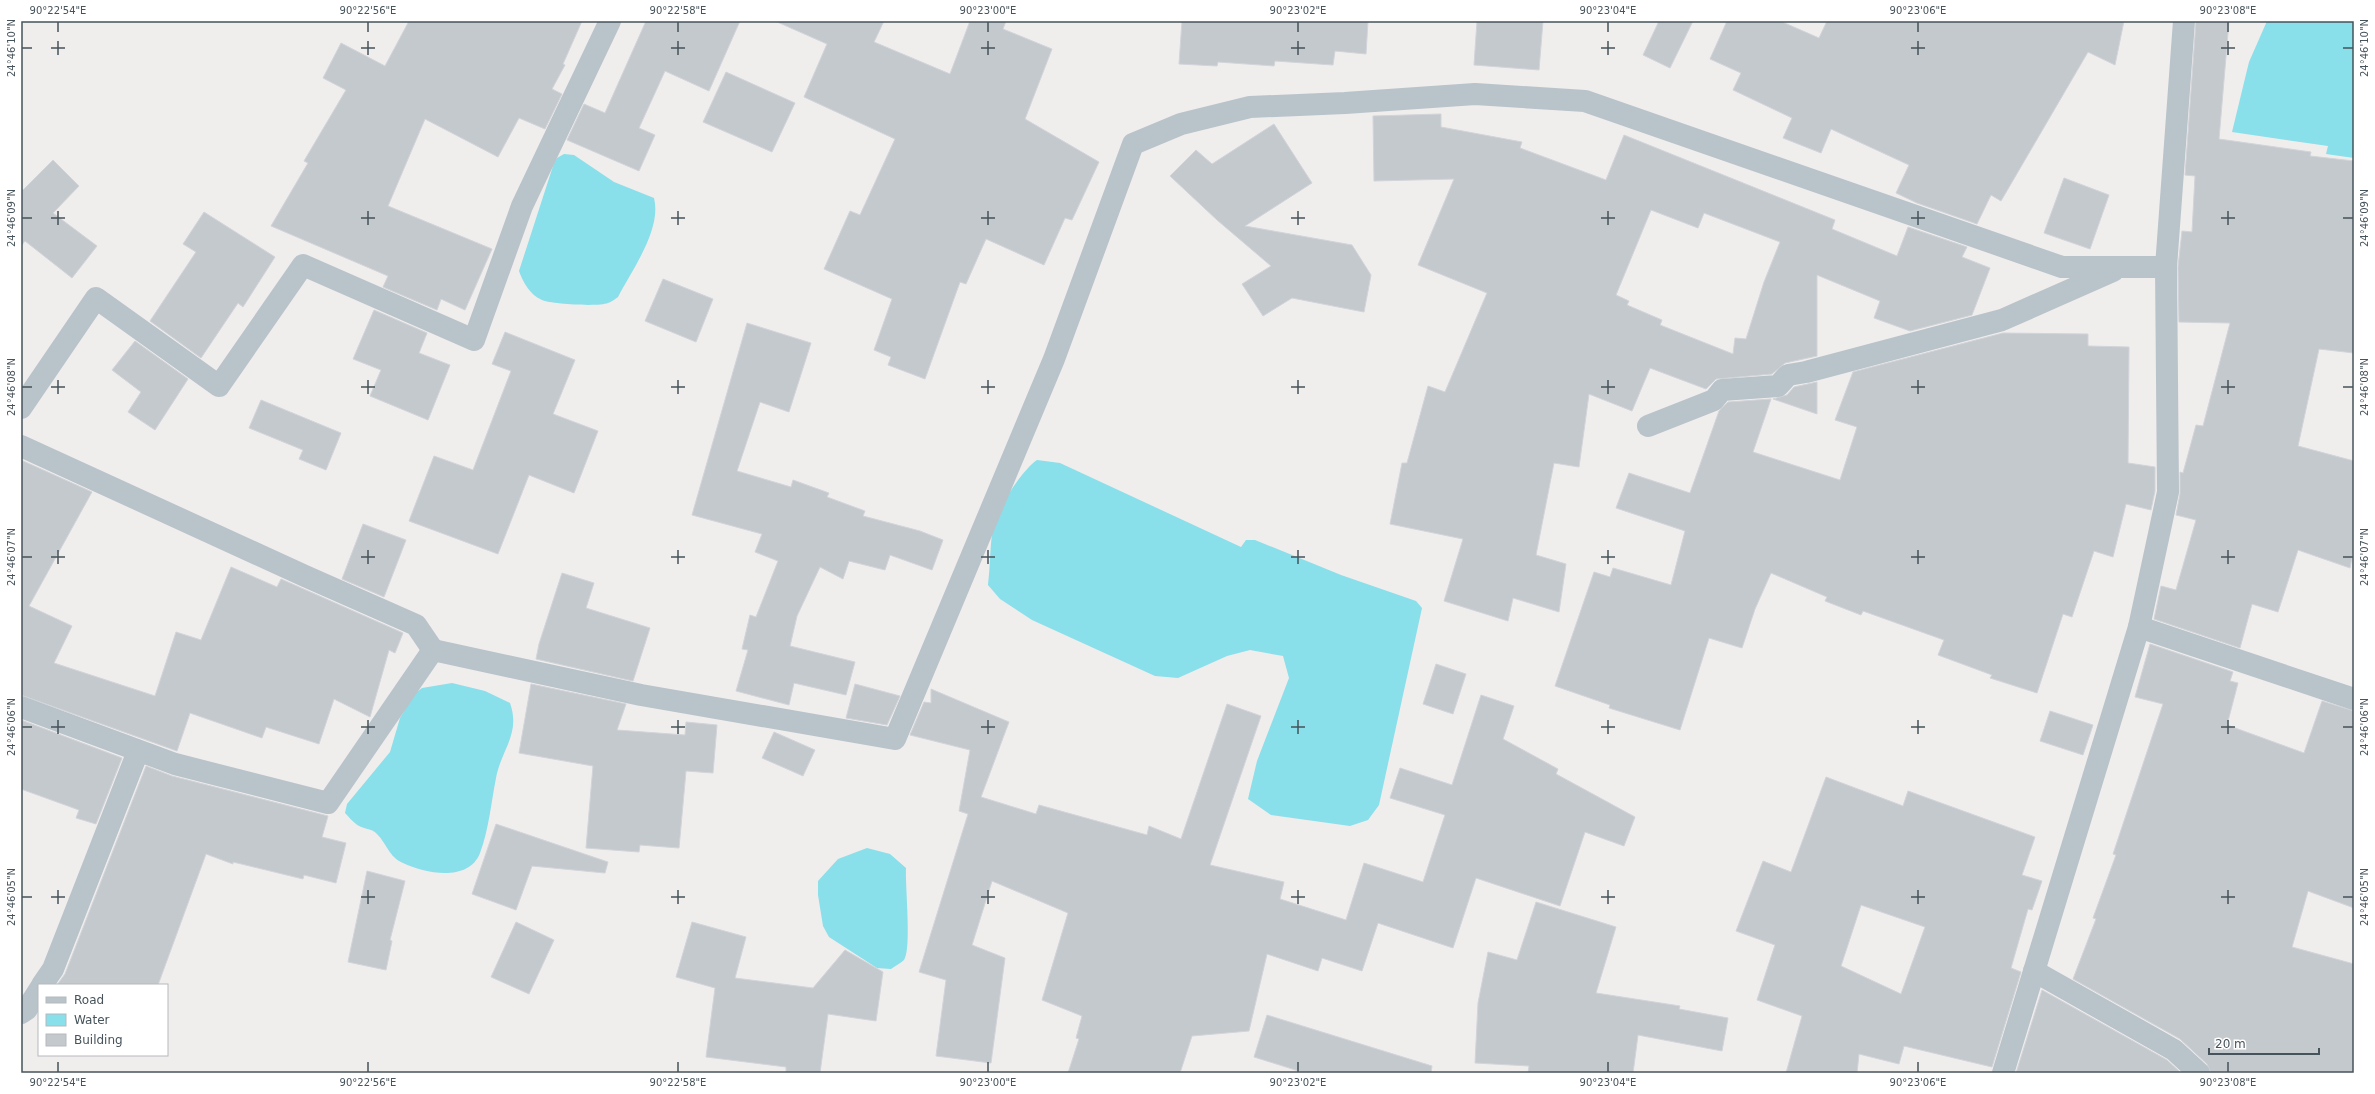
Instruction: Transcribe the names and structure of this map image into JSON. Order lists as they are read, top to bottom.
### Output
{
  "legend": ["Road", "Water", "Building"],
  "scale_bar": "20 m",
  "coordinates": [
    "90°22'54\"E",
    "90°22'56\"E",
    "90°22'58\"E",
    "90°23'00\"E",
    "90°23'02\"E",
    "90°23'04\"E",
    "90°23'06\"E",
    "90°23'08\"E",
    "24°46'10\"N",
    "24°46'09\"N",
    "24°46'08\"N",
    "24°46'07\"N",
    "24°46'06\"N",
    "24°46'05\"N"
  ]
}
